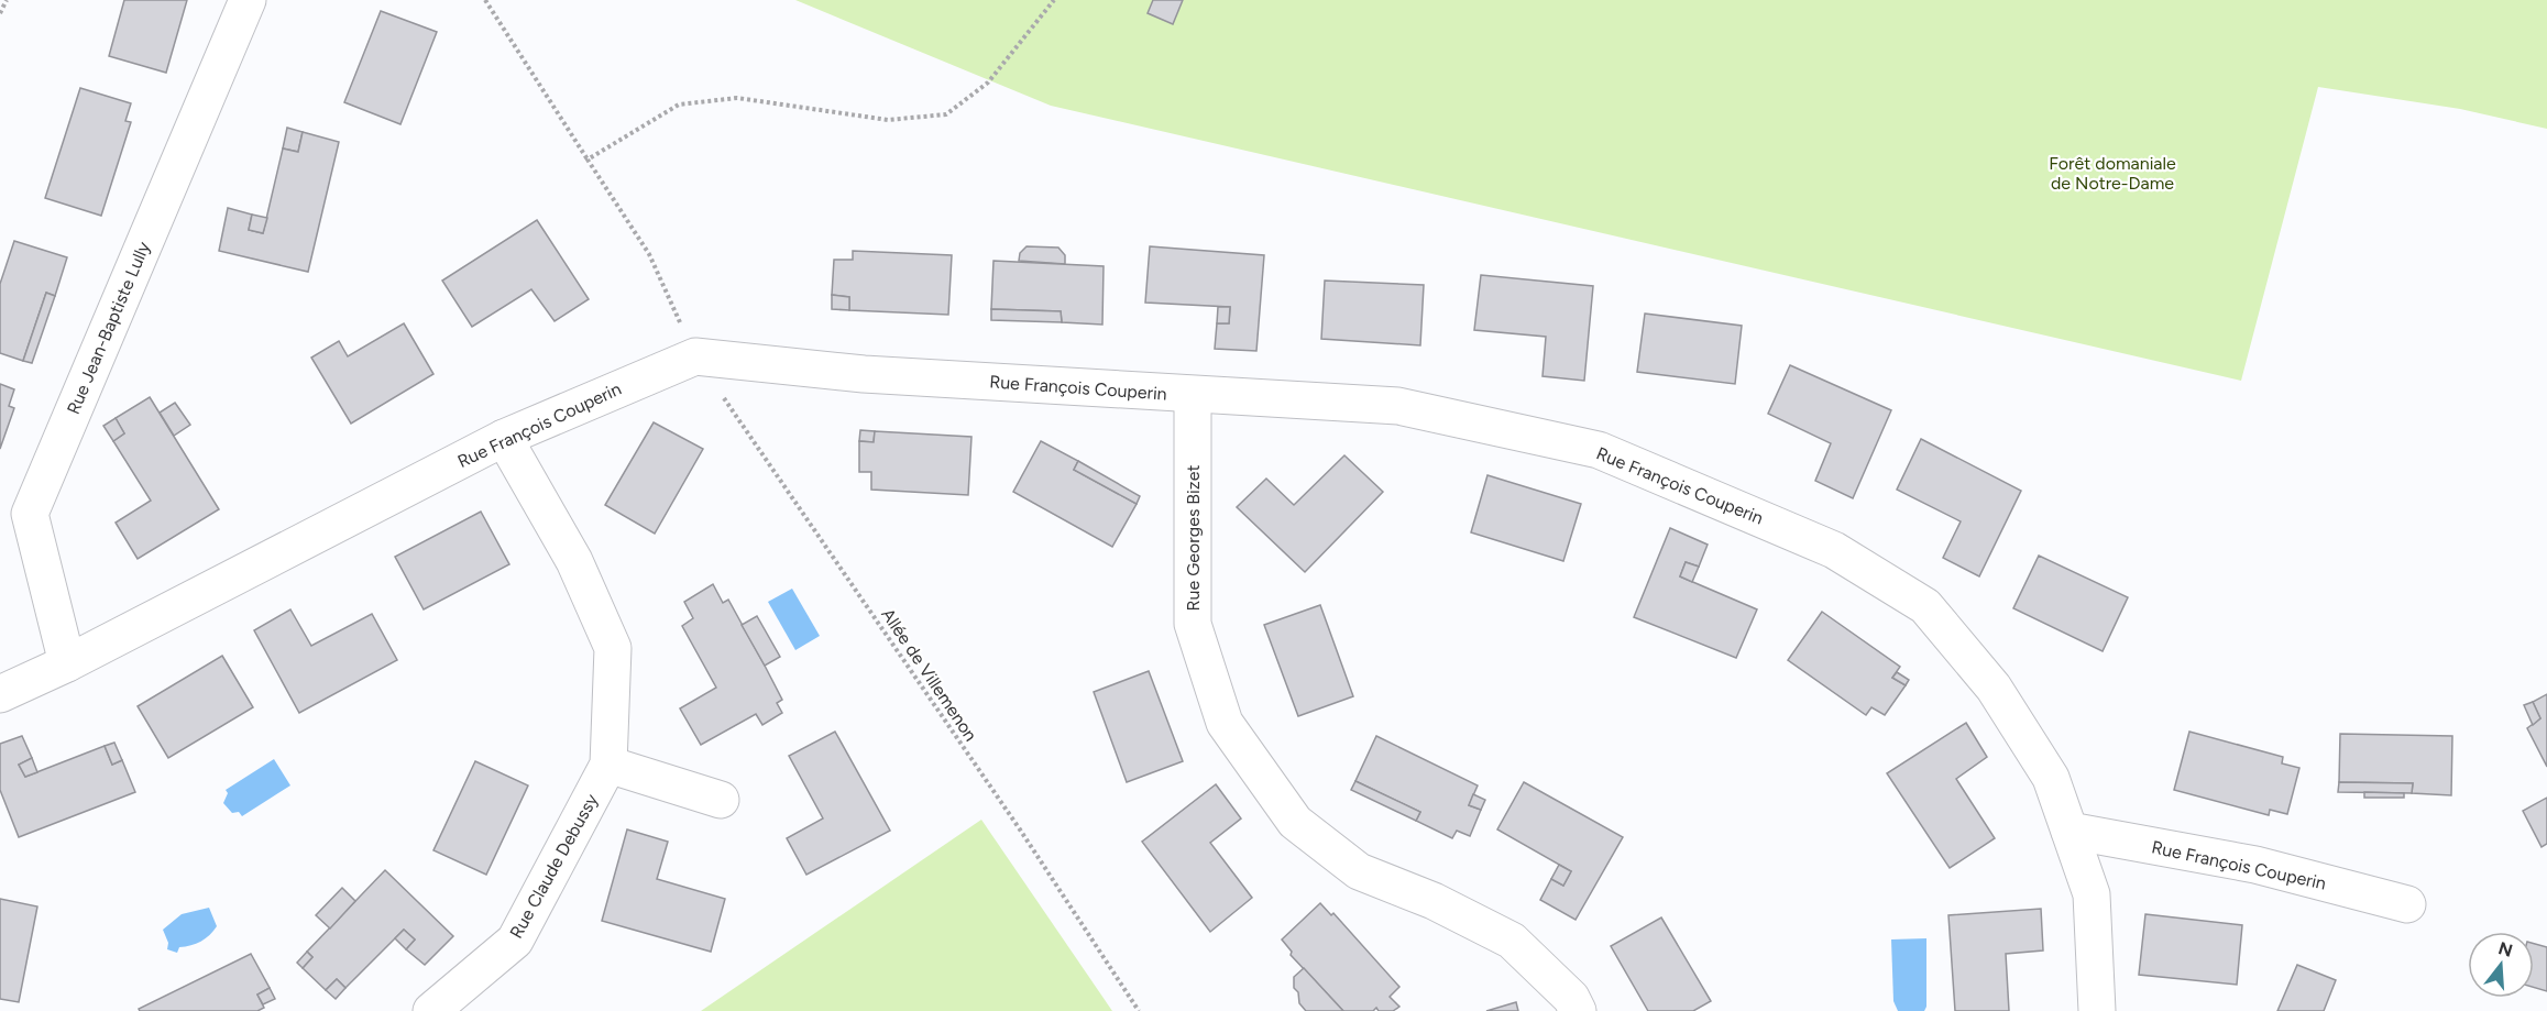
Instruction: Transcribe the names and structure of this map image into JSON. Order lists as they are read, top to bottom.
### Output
{
  "streets": {
    "street": [
      "Rue Jean-Baptiste Lully",
      "Rue François Couperin",
      "Rue Georges Bizet",
      "Rue Claude Debussy"
    ],
    "path": ["Allée de Villemenon"]
  },
  "crossings": [
    ["Rue Jean-Baptiste Lully", "Rue François Couperin"],
    ["Rue François Couperin", "Rue Georges Bizet"],
    ["Rue François Couperin", "Allée de Villemenon"],
    ["Rue François Couperin", "Rue Claude Debussy"]
  ],
  "parks": ["Forêt domaniale de Notre-Dame"],
  "north": "top"
}
